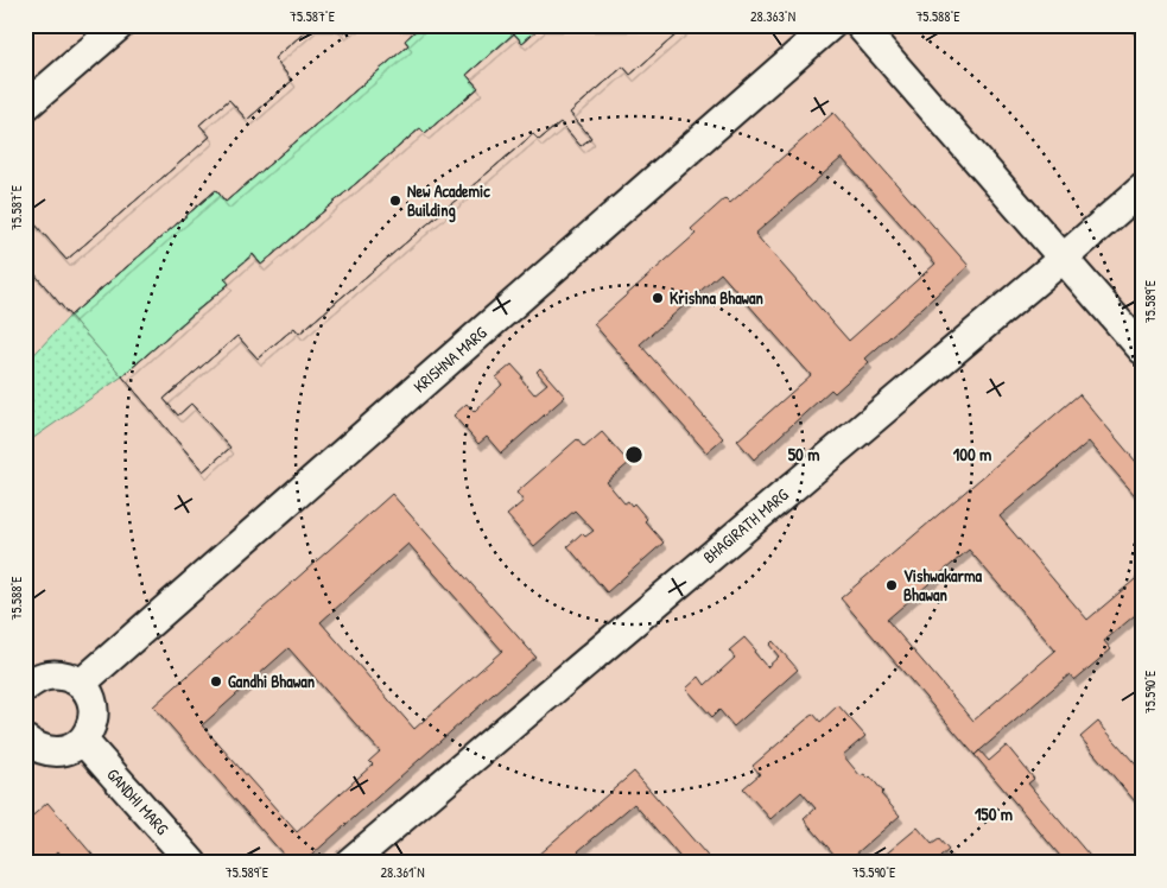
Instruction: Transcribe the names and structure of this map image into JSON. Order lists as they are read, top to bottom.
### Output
{
  "streets": {
    "lane": ["KRISHNA MARG", "BHAGIRATH MARG", "GANDHI MARG"]
  },
  "places": [
    "New Academic Building",
    "Krishna Bhawan",
    "Vishwakarma Bhawan",
    "Gandhi Bhawan"
  ],
  "coordinates": [
    "75.587°E",
    "28.363°N",
    "75.588°E",
    "75.589°E",
    "75.590°E",
    "28.361°N"
  ],
  "rings": ["50 m", "100 m", "150 m"]
}
